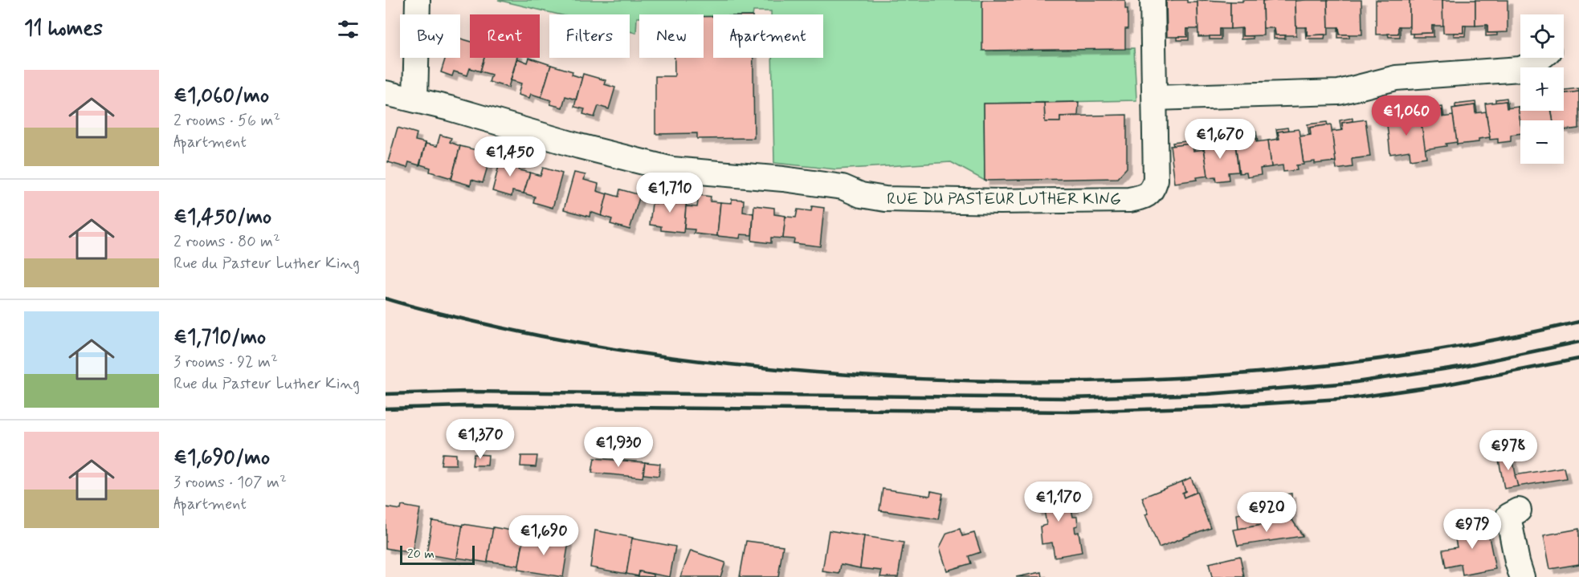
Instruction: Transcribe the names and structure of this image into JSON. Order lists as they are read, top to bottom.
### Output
{
  "streets": {
    "street": ["RUE DU PASTEUR LUTHER KING"]
  },
  "scale_bar": "20 m",
  "page": {
    "heading": "11 homes",
    "map_buttons": ["+", "−"],
    "chip": [
      "Buy",
      "Rent",
      "Filters",
      "New",
      "Apartment"
    ],
    "list": [
      {
        "name": "€1,060/mo",
        "note": "2 rooms · 56 m² · Apartment"
      },
      {
        "name": "€1,450/mo",
        "note": "2 rooms · 80 m² · Rue du Pasteur Luther King"
      },
      {
        "name": "€1,710/mo",
        "note": "3 rooms · 92 m² · Rue du Pasteur Luther King"
      },
      {
        "name": "€1,690/mo",
        "note": "3 rooms · 107 m² · Apartment"
      }
    ],
    "price": [
      "€1,060",
      "€1,670",
      "€1,450",
      "€1,710",
      "€1,370",
      "€1,930",
      "€978",
      "€1,170",
      "€920",
      "€979",
      "€1,690"
    ],
    "scale": "20 m"
  }
}
